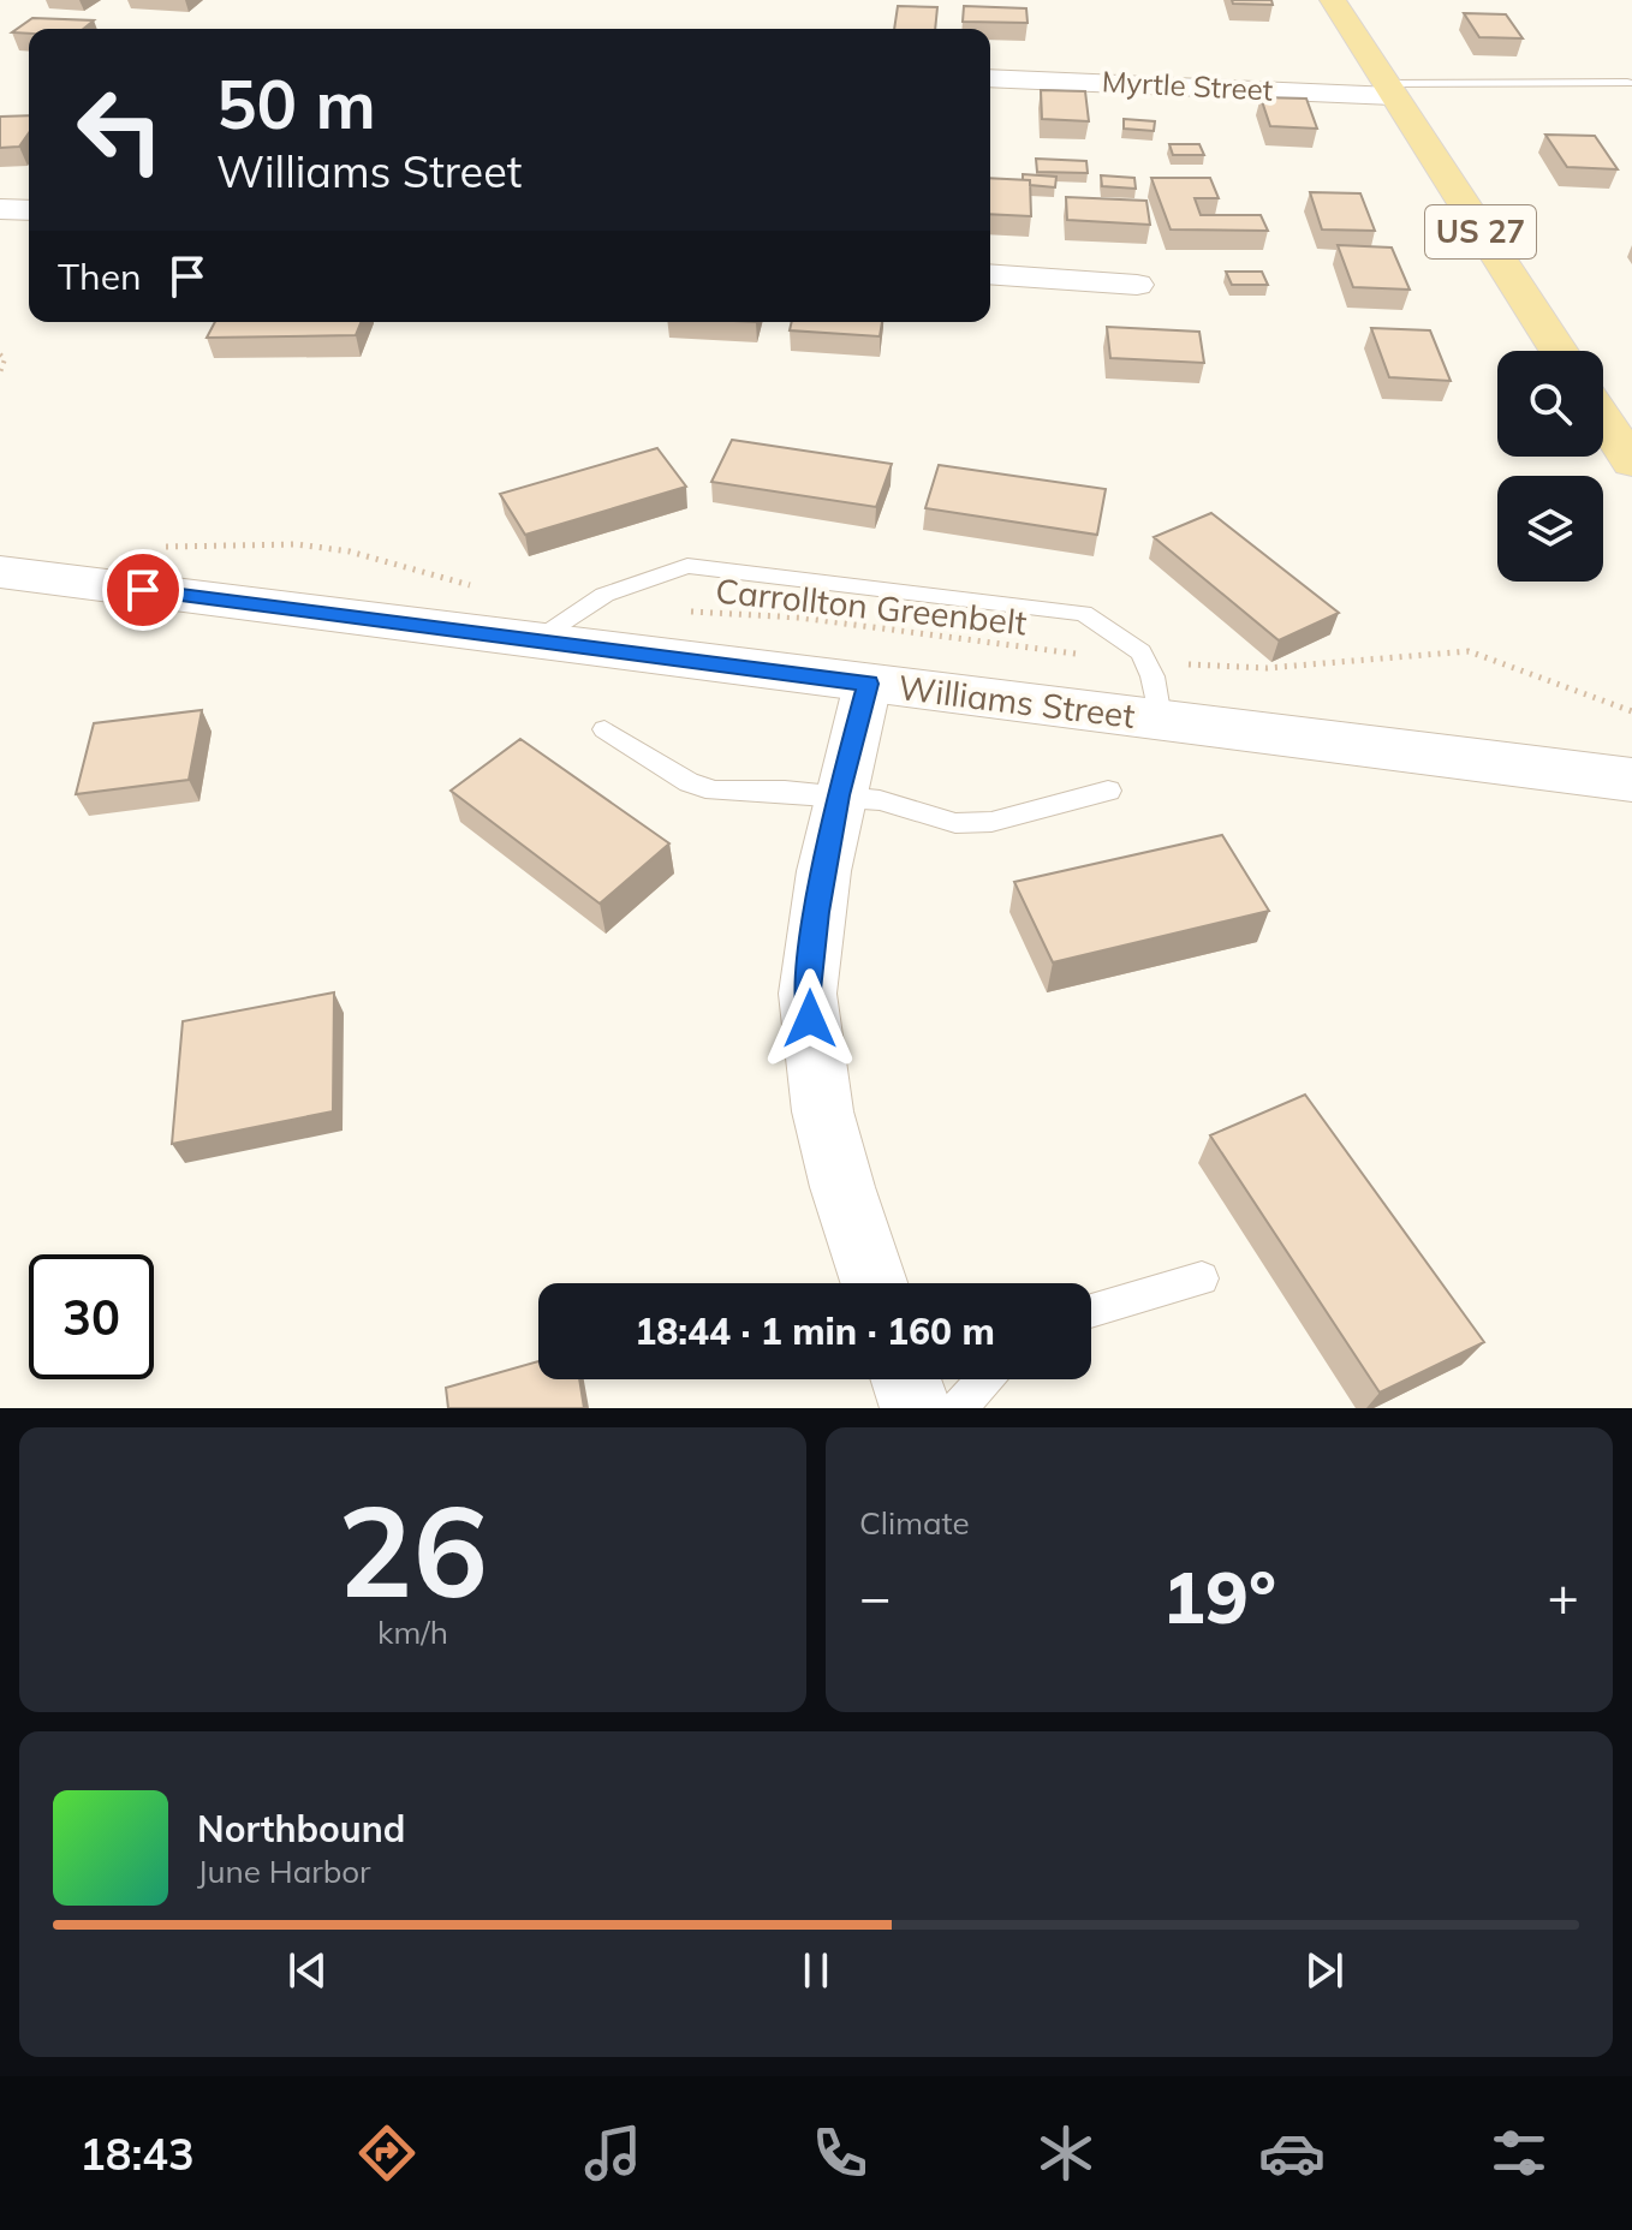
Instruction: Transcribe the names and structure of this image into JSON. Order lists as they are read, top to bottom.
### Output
{
  "streets": {
    "main road": ["US 27"],
    "street": ["Myrtle Street", "Williams Street"],
    "path": ["Carrollton Greenbelt"]
  },
  "crossings": [
    ["Myrtle Street", "US 27"]
  ],
  "page": {
    "turn": ["50 m", "Williams Street"],
    "then": "Then",
    "limit": "30",
    "trip": "18:44 · 1 min · 160 m",
    "tile": [
      ["26", "km/h"],
      "Climate"
    ],
    "heat": ["−", "19°", "+"],
    "song": ["Northbound", "June Harbor"],
    "tabs": "18:43"
  }
}
